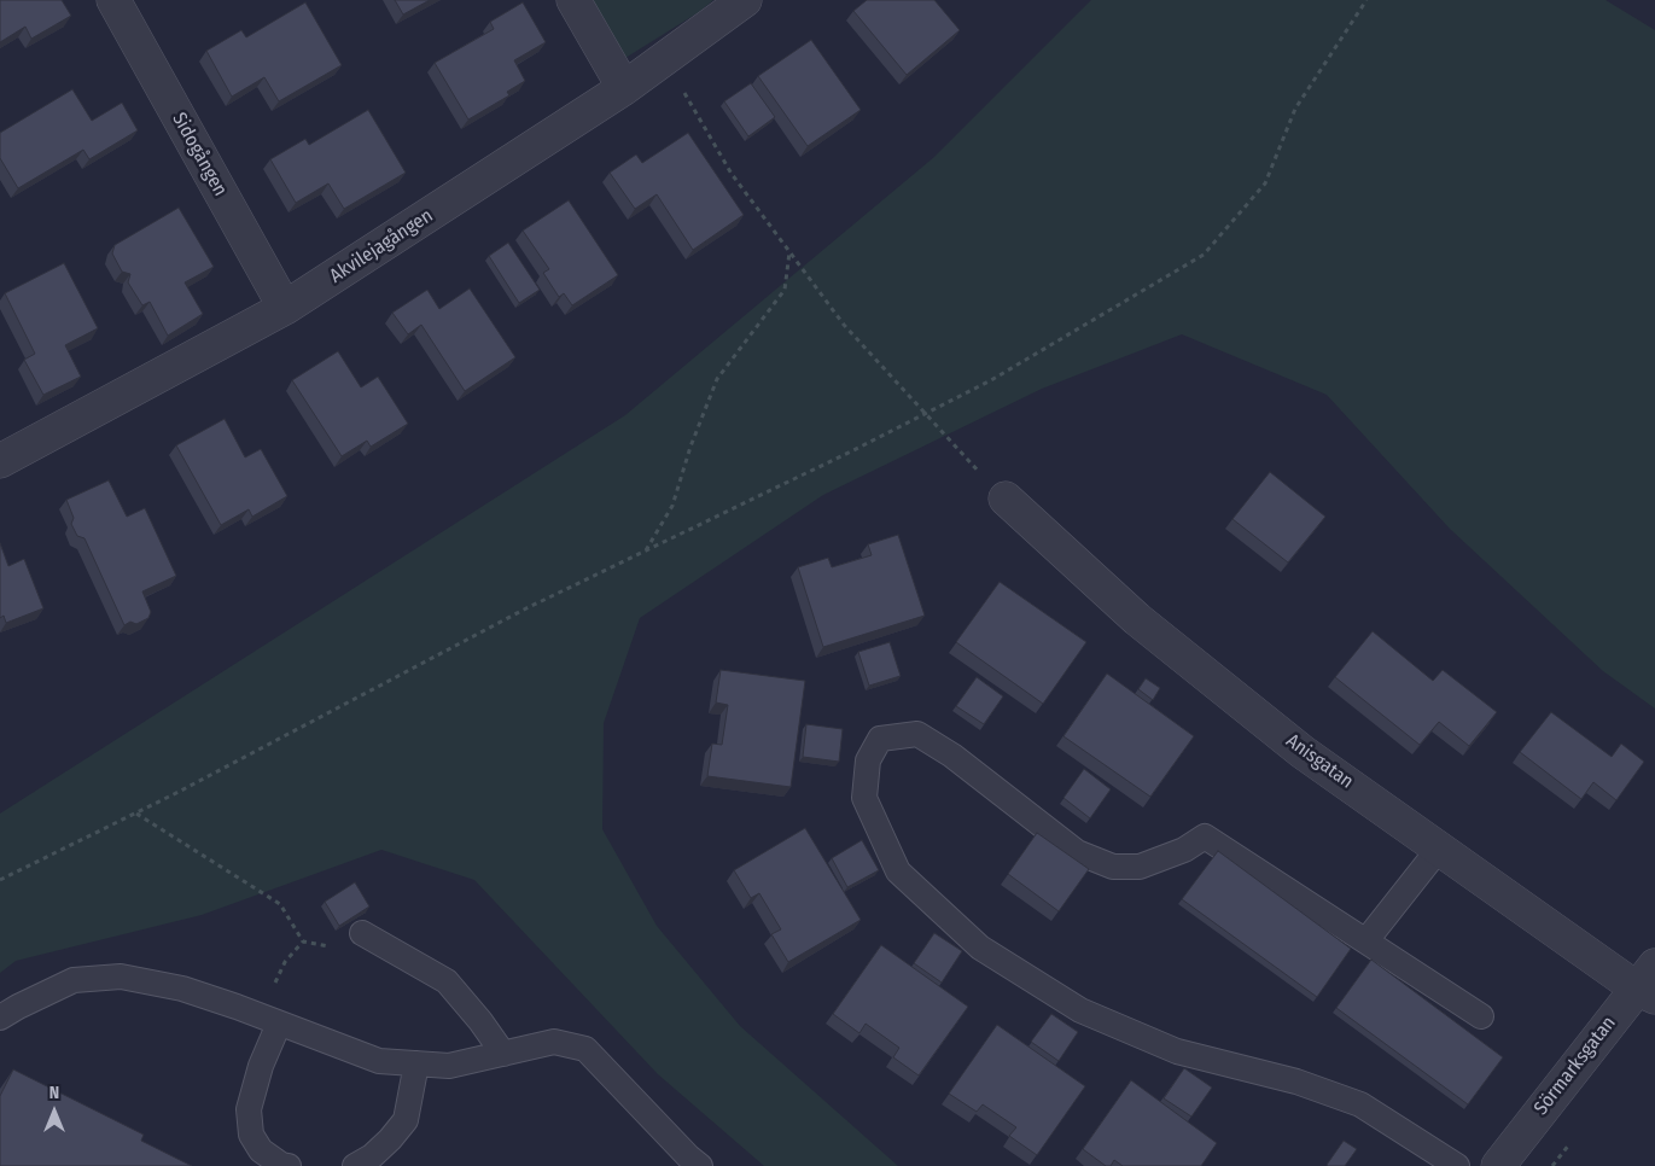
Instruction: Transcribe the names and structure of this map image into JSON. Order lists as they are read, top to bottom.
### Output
{
  "streets": {
    "street": [
      "Sidogången",
      "Akvilejagången",
      "Anisgatan",
      "Sörmarksgatan"
    ]
  },
  "crossings": [
    ["Sidogången", "Akvilejagången"],
    ["Anisgatan", "Sörmarksgatan"]
  ],
  "north": "top"
}
